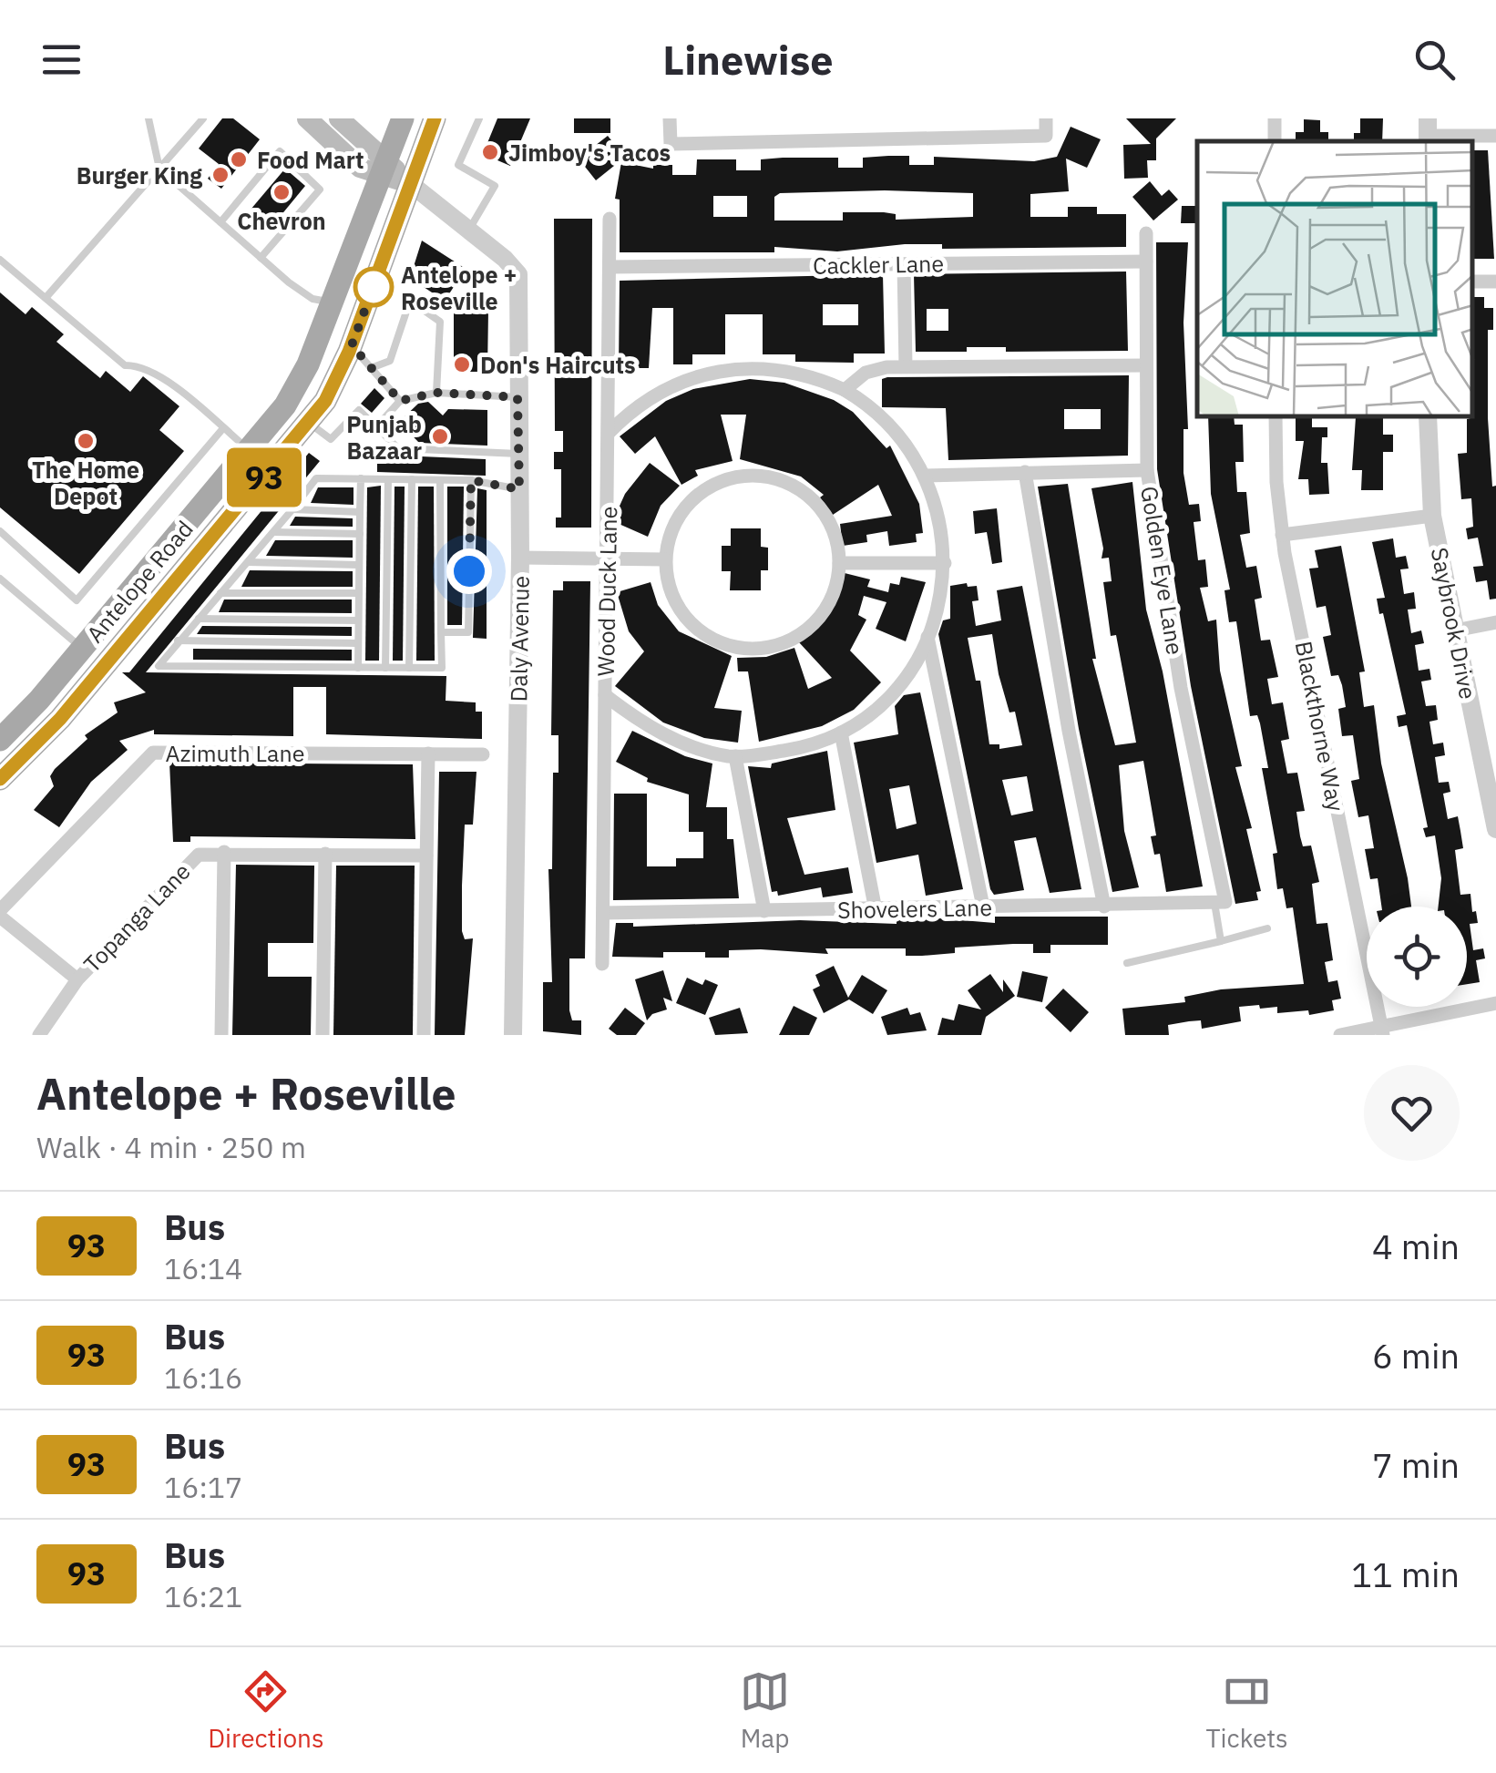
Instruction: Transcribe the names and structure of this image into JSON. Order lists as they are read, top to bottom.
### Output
{
  "streets": {
    "main road": ["Antelope Road"],
    "street": [
      "Cackler Lane",
      "Golden Eye Lane",
      "Wood Duck Lane",
      "Saybrook Drive",
      "Daly Avenue",
      "Blackthorne Way",
      "Azimuth Lane",
      "Shovelers Lane",
      "Topanga Lane"
    ]
  },
  "crossings": [
    ["Cackler Lane", "Golden Eye Lane"],
    ["Cackler Lane", "Wood Duck Lane"],
    ["Golden Eye Lane", "Shovelers Lane"],
    ["Antelope Road", "Daly Avenue"],
    ["Wood Duck Lane", "Shovelers Lane"]
  ],
  "places": [
    "Jimboy's Tacos",
    "Food Mart",
    "Burger King",
    "Chevron",
    "Antelope + Roseville",
    "Don's Haircuts",
    "Punjab Bazaar",
    "The Home Depot"
  ],
  "lines": ["bus line 93"],
  "page": {
    "header": "Linewise",
    "on_map": "93",
    "heading": ["Antelope + Roseville", "Walk · 4 min · 250 m"],
    "list": [
      {
        "mark": "93",
        "name": "Bus",
        "note": "16:14",
        "value": "4 min"
      },
      {
        "mark": "93",
        "name": "Bus",
        "note": "16:16",
        "value": "6 min"
      },
      {
        "mark": "93",
        "name": "Bus",
        "note": "16:17",
        "value": "7 min"
      },
      {
        "mark": "93",
        "name": "Bus",
        "note": "16:21",
        "value": "11 min"
      }
    ],
    "tabs": ["Directions", "Map", "Tickets"]
  }
}
